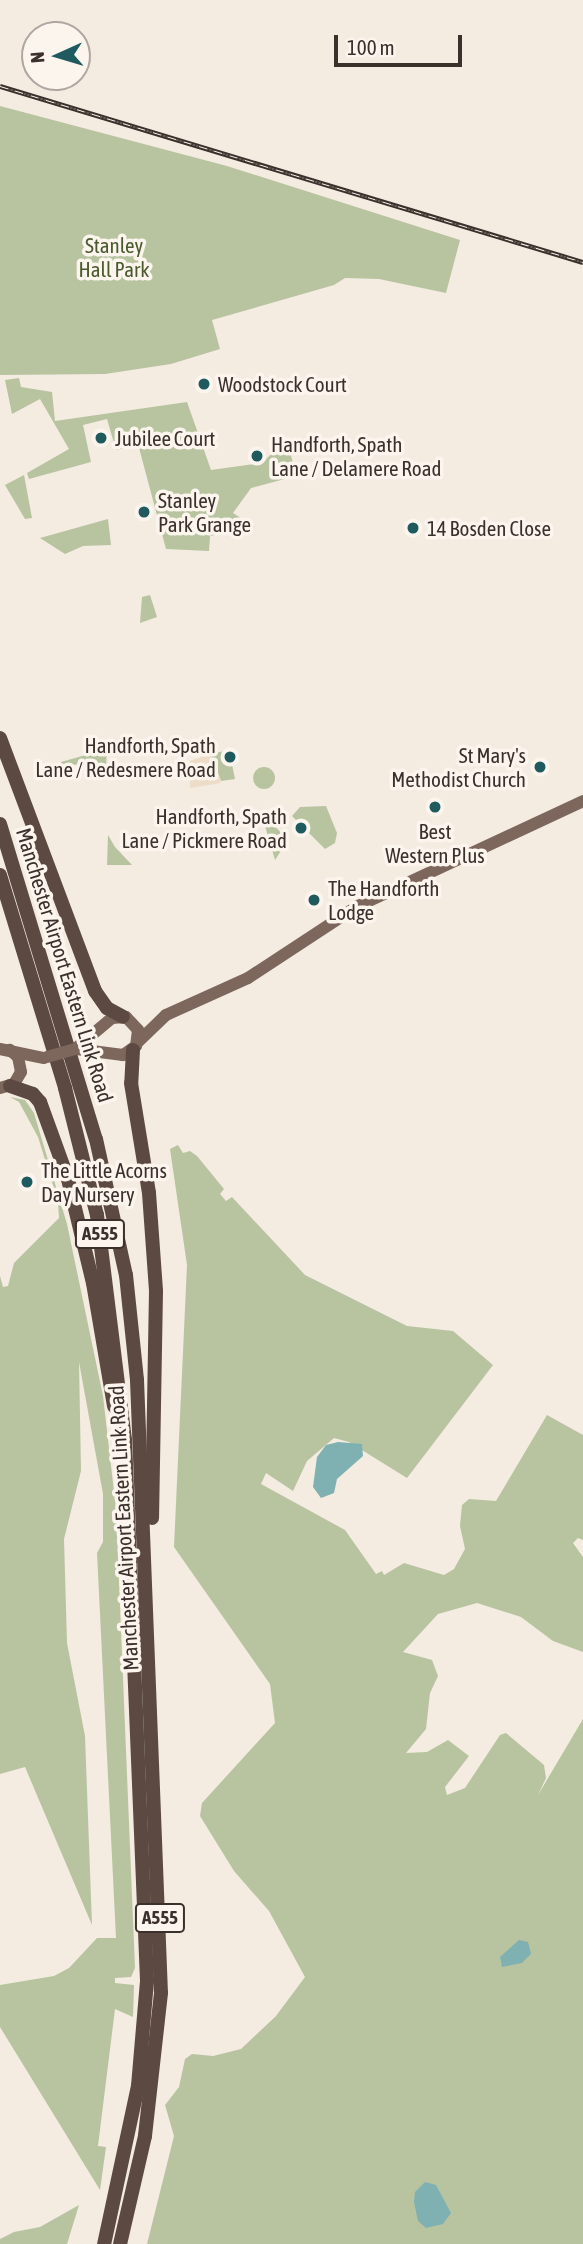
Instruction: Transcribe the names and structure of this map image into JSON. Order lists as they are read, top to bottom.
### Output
{
  "streets": {
    "highway": ["Manchester Airport Eastern Link Road", "A555"]
  },
  "parks": ["Stanley Hall Park"],
  "places": [
    "Woodstock Court",
    "Jubilee Court",
    "Handforth, Spath Lane / Delamere Road",
    "Stanley Park Grange",
    "14 Bosden Close",
    "Handforth, Spath Lane / Redesmere Road",
    "St Mary's Methodist Church",
    "Best Western Plus",
    "Handforth, Spath Lane / Pickmere Road",
    "The Handforth Lodge",
    "The Little Acorns Day Nursery"
  ],
  "scale_bar": "100 m",
  "north": "left"
}
